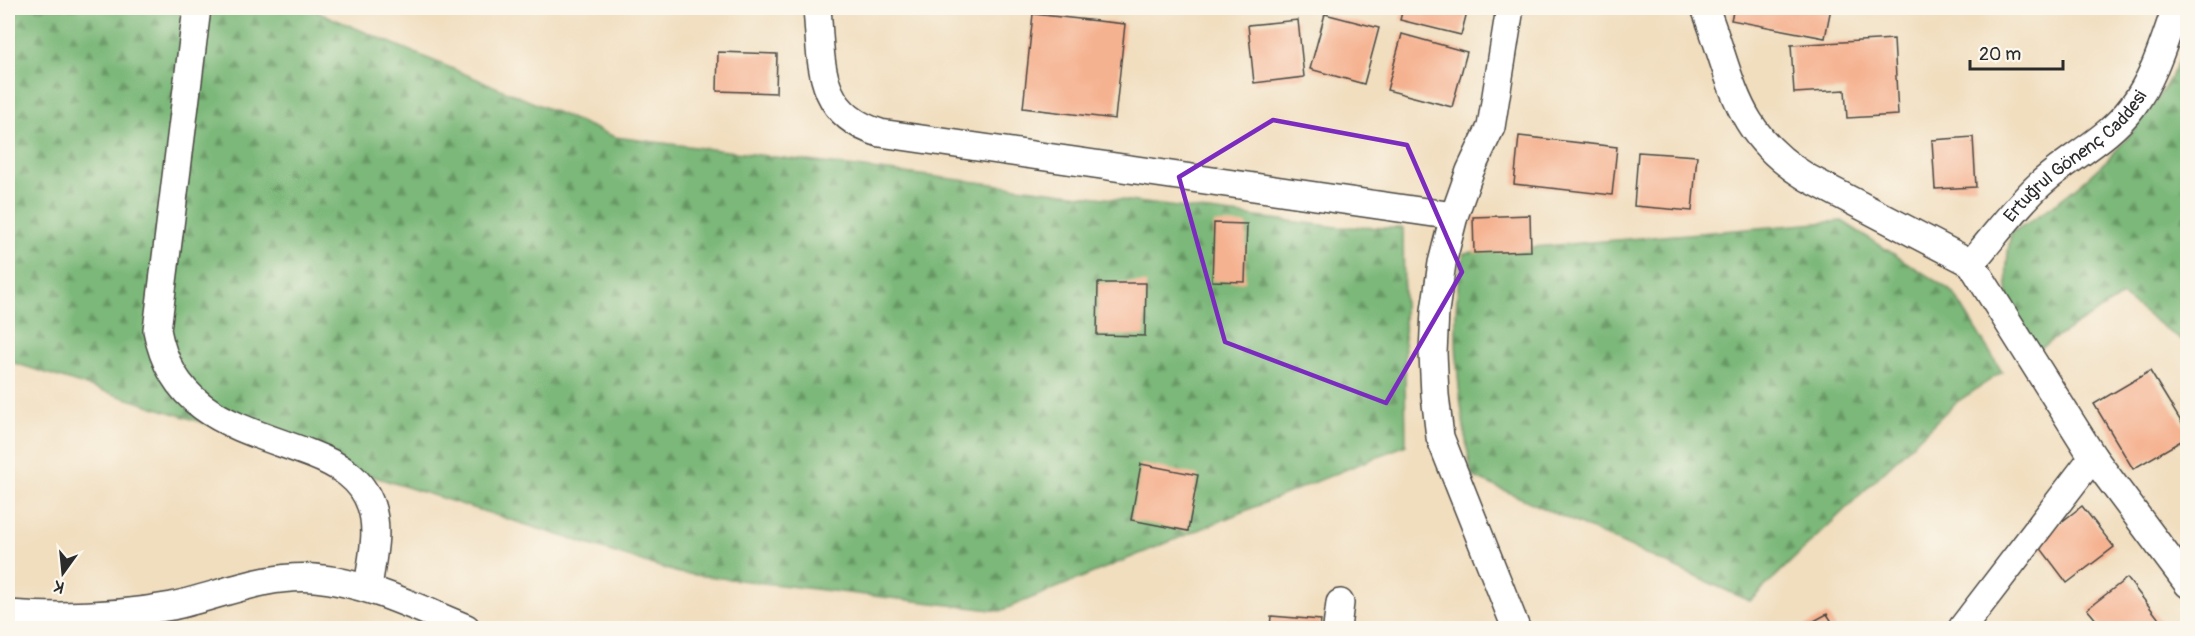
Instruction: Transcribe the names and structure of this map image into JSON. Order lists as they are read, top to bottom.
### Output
{
  "streets": {
    "street": ["Ertuğrul Gönenç Caddesi"]
  },
  "scale_bar": "20 m",
  "north": "bottom"
}
